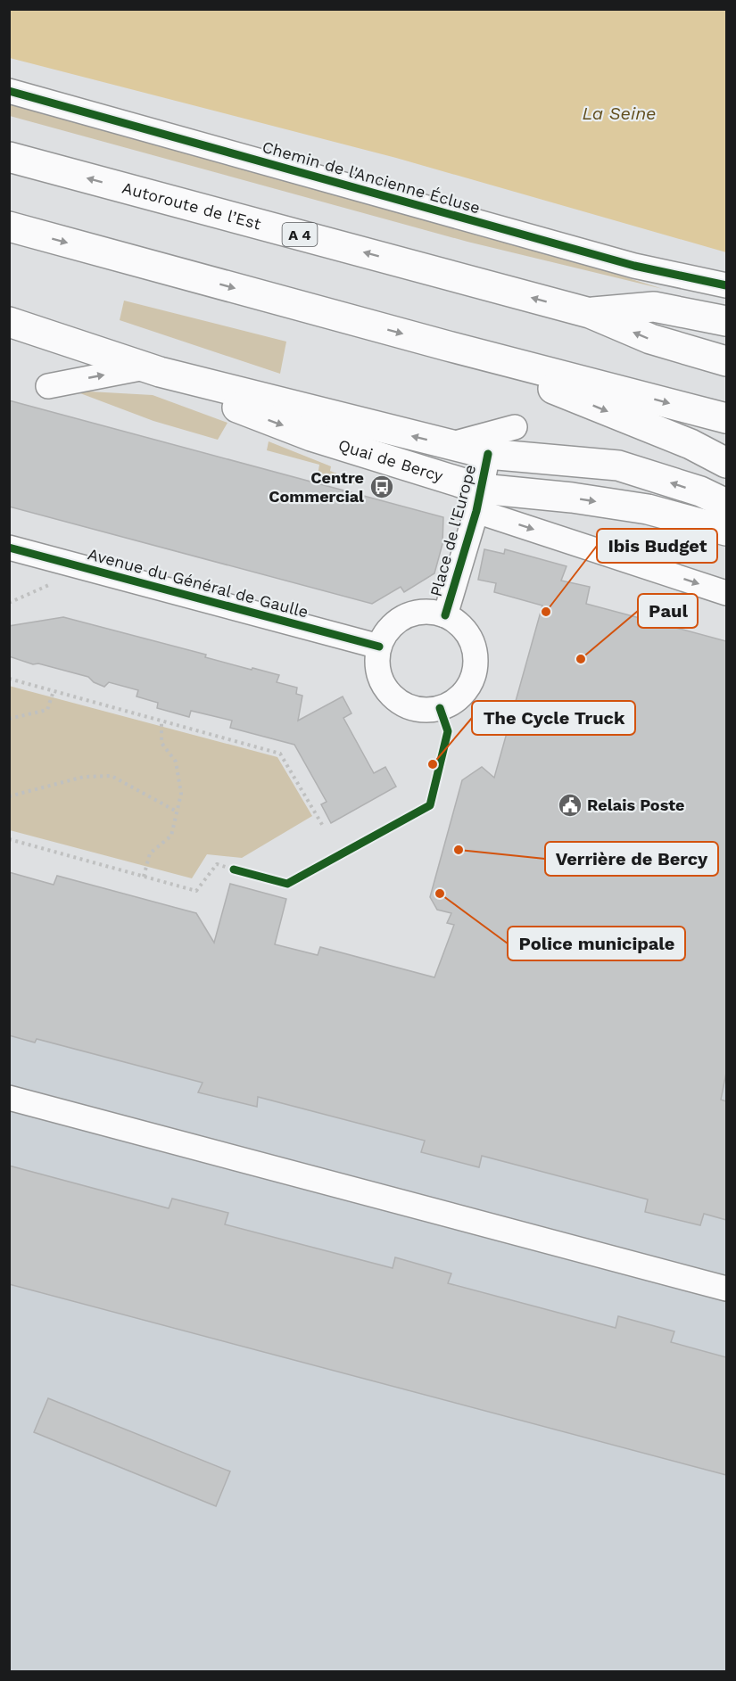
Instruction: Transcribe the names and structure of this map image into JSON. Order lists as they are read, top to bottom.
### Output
{
  "streets": {
    "main road": ["Autoroute de l’Est", "A 4", "Quai de Bercy"],
    "street": ["Chemin de l'Ancienne Écluse", "Place de l'Europe", "Avenue du Général de Gaulle"]
  },
  "crossings": [
    ["Autoroute de l’Est", "A 4"],
    ["Quai de Bercy", "Place de l'Europe"],
    ["Place de l'Europe", "Avenue du Général de Gaulle"]
  ],
  "water": ["La Seine"],
  "places": {
    "bus stop": ["Centre Commercial"],
    "other": [
      "Ibis Budget",
      "Paul",
      "The Cycle Truck",
      "Verrière de Bercy",
      "Police municipale"
    ],
    "public building": ["Relais Poste"]
  }
}
